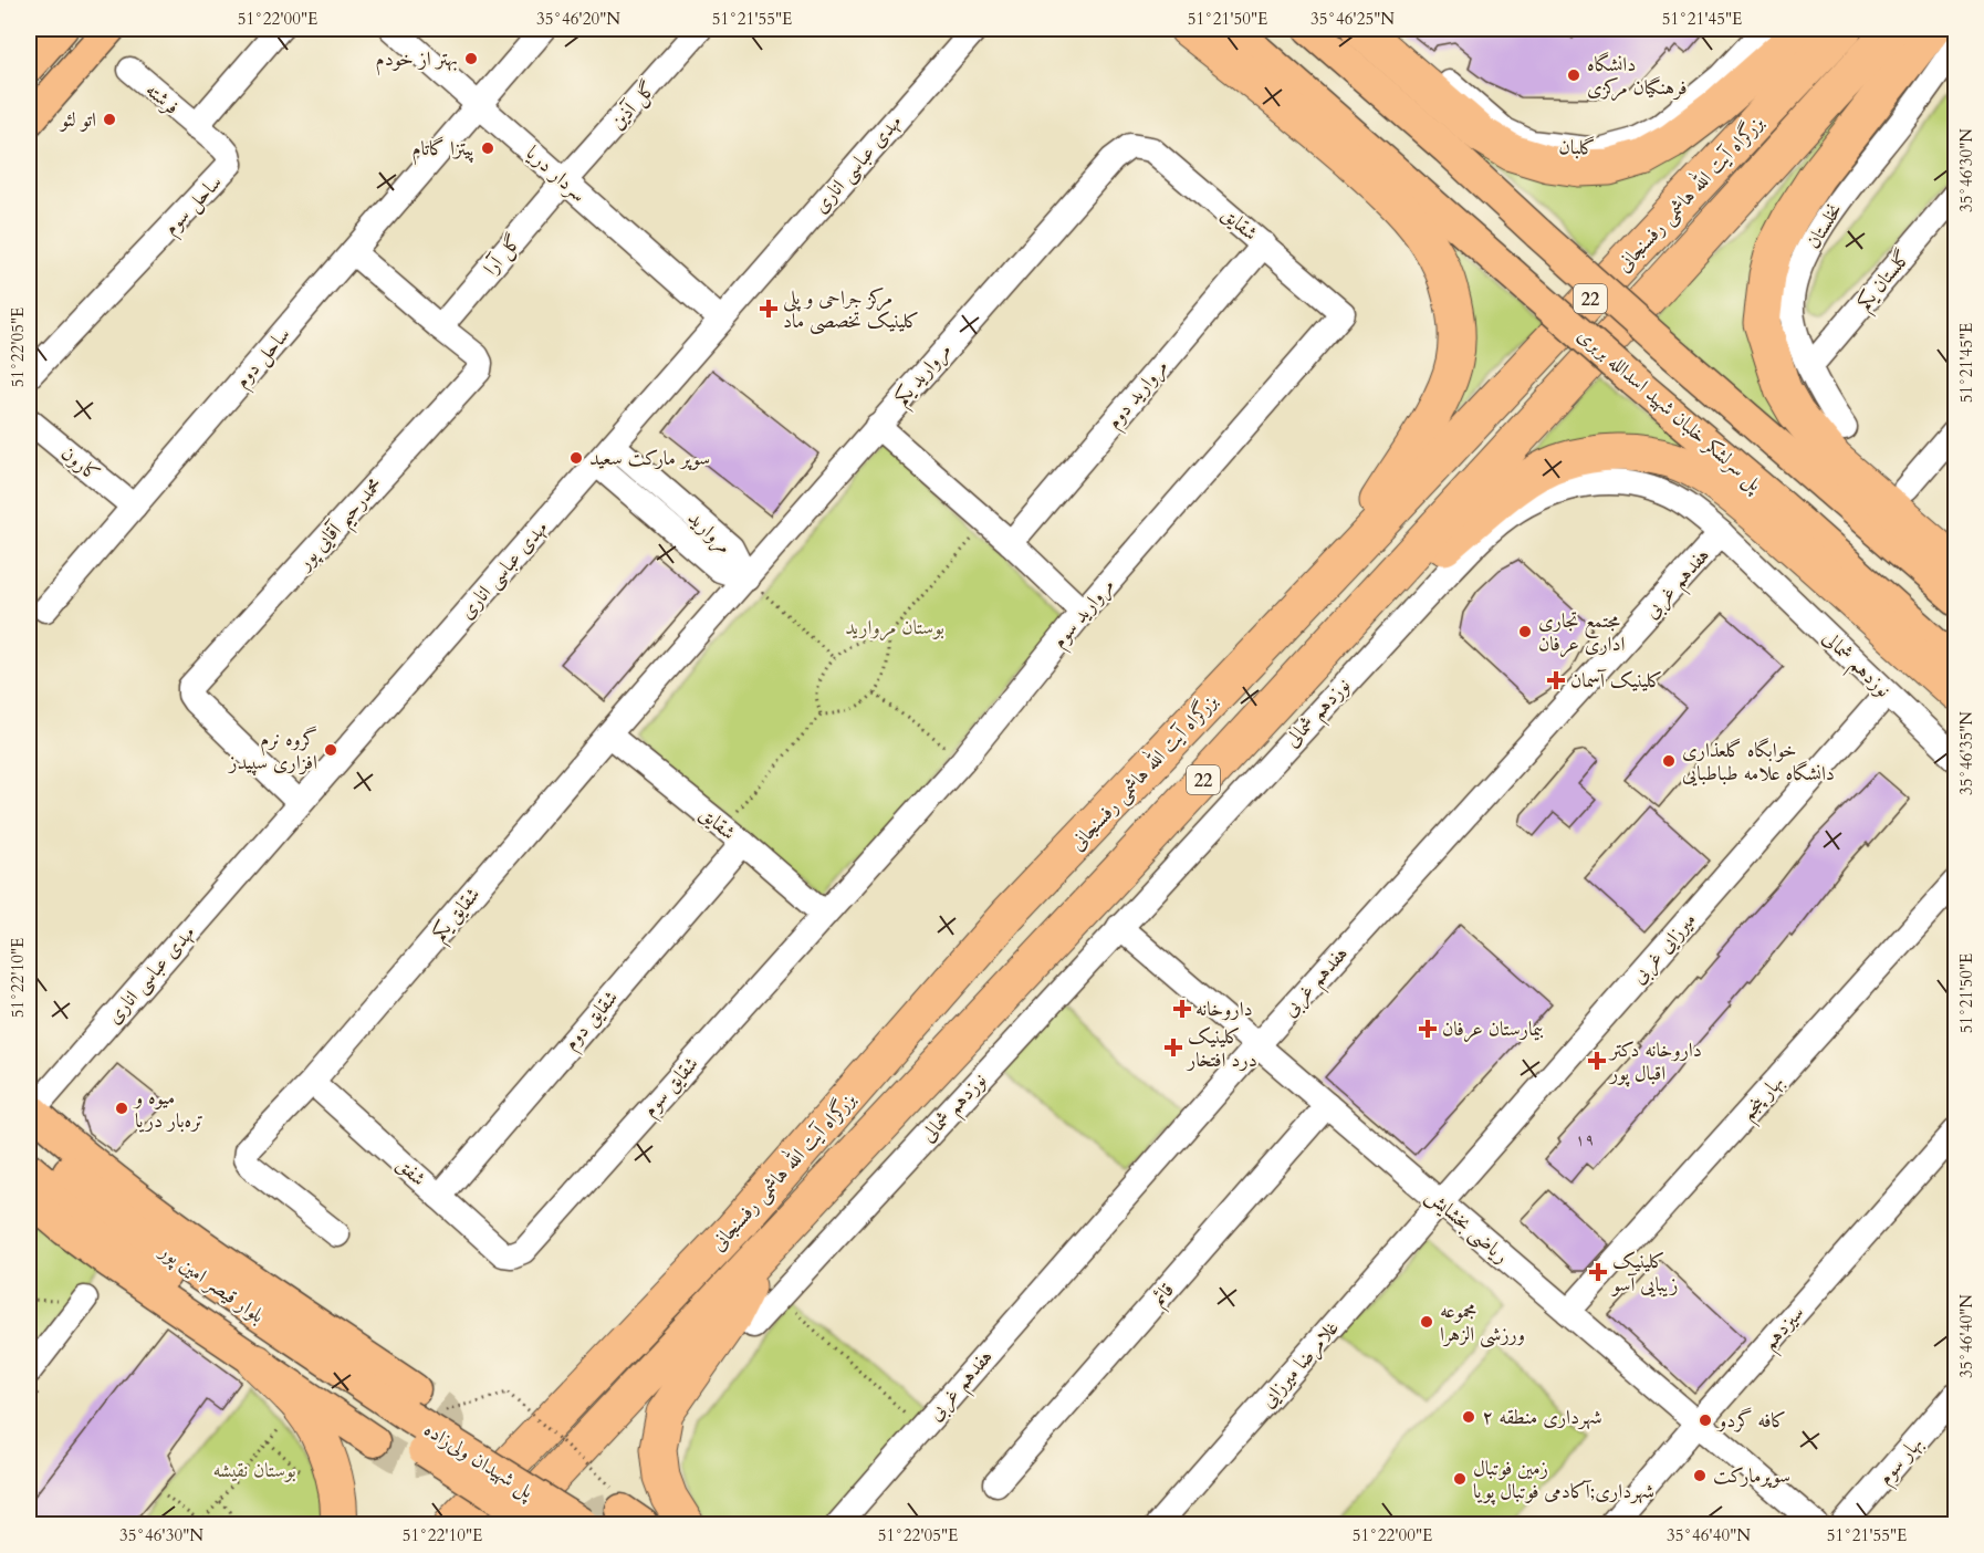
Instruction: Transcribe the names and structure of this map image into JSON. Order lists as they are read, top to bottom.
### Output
{
  "streets": {
    "highway": ["بزرگراه آیت الله هاشمی رفسنجانی", "22"],
    "main road": ["پل سرلشکر خلبان شهید اسدالله بربری", "بلوار قیصر امین پور", "پل شهیدان ولی‌زاده"],
    "street": [
      "فرشته",
      "گل آذین",
      "گلبان",
      "مهدی عباسی اناری",
      "سردار دریا",
      "ساحل سوم",
      "شقایق",
      "نخلستان",
      "گل آرا",
      "گلستان یکم",
      "ساحل دوم",
      "مروارید یکم",
      "مروارید دوم",
      "کارون",
      "محمدرحیم آقایی پور",
      "مروارید",
      "هفدهم غربی",
      "مروارید سوم",
      "نوزدهم شمالی",
      "شقایق یکم",
      "میرزایی غربی",
      "شقایق دوم",
      "شقایق سوم",
      "بهار پنجم",
      "شفق",
      "ریاضی بخشایش",
      "قائم",
      "سیزدهم",
      "غلامرضا میرزایی",
      "بهار سوم"
    ]
  },
  "crossings": [
    ["فرشته", "ساحل سوم"],
    ["گل آذین", "سردار دریا"],
    ["گل آذین", "گل آرا"],
    ["مهدی عباسی اناری", "سردار دریا"],
    ["مهدی عباسی اناری", "محمدرحیم آقایی پور"],
    ["مهدی عباسی اناری", "مروارید"],
    ["مهدی عباسی اناری", "بلوار قیصر امین پور"],
    ["سردار دریا", "گل آرا"],
    ["سردار دریا", "ساحل دوم"],
    ["شقایق", "مروارید یکم"],
    ["شقایق", "مروارید دوم"],
    ["شقایق", "مروارید سوم"],
    ["شقایق", "شقایق یکم"],
    ["شقایق", "شقایق دوم"],
    ["شقایق", "شقایق سوم"],
    ["نخلستان", "گلستان یکم"],
    ["گل آرا", "محمدرحیم آقایی پور"],
    ["ساحل دوم", "کارون"],
    ["ساحل دوم", "محمدرحیم آقایی پور"],
    ["مروارید یکم", "مروارید"],
    ["مروارید یکم", "شقایق یکم"],
    ["مروارید", "شقایق یکم"],
    ["هفدهم غربی", "نوزدهم شمالی"],
    ["هفدهم غربی", "ریاضی بخشایش"],
    ["مروارید سوم", "شقایق سوم"],
    ["نوزدهم شمالی", "میرزایی غربی"],
    ["نوزدهم شمالی", "ریاضی بخشایش"],
    ["شقایق یکم", "شفق"],
    ["میرزایی غربی", "ریاضی بخشایش"],
    ["میرزایی غربی", "غلامرضا میرزایی"],
    ["شقایق دوم", "شفق"],
    ["شقایق سوم", "شفق"],
    ["بهار پنجم", "ریاضی بخشایش"],
    ["ریاضی بخشایش", "قائم"],
    ["ریاضی بخشایش", "سیزدهم"],
    ["ریاضی بخشایش", "غلامرضا میرزایی"],
    ["بلوار قیصر امین پور", "پل شهیدان ولی‌زاده"]
  ],
  "parks": ["بوستان مروارید", "بوستان نقیشه"],
  "places": {
    "other": [
      "بهتر از خودم",
      "دانشگاه فرهنگیان مرکزی",
      "اتو لئو",
      "پیتزا گاتام",
      "سوپر مارکت سعید",
      "مجتمع تجاری اداری عرفان",
      "گروه نرم افزاری سپیدز",
      "خوابگاه گلعذاری دانشگاه علامه طباطبایی",
      "میوه و تره‌بار دریا",
      "مجموعه ورزشی الزهرا",
      "شهرداری منطقه ۲",
      "کافه گردو",
      "سوپرمارکت",
      "زمین فوتبال شهرداری;آکادمی فوتبال پویا"
    ],
    "health": [
      "مرکز جراحی و پلی کلینیک تخصصی ماد",
      "کلینیک آسمان",
      "داروخانه",
      "بیمارستان عرفان",
      "کلینیک درد افتخار",
      "داروخانه دکتر اقبال پور",
      "کلینیک زیبایی آسو"
    ]
  },
  "house_numbers": ["۱۹"],
  "coordinates": [
    "51°22'00\"E",
    "35°46'20\"N",
    "51°21'55\"E",
    "51°21'50\"E",
    "35°46'25\"N",
    "51°21'45\"E",
    "35°46'30\"N",
    "51°22'05\"E",
    "35°46'35\"N",
    "51°22'10\"E",
    "35°46'40\"N"
  ]
}
